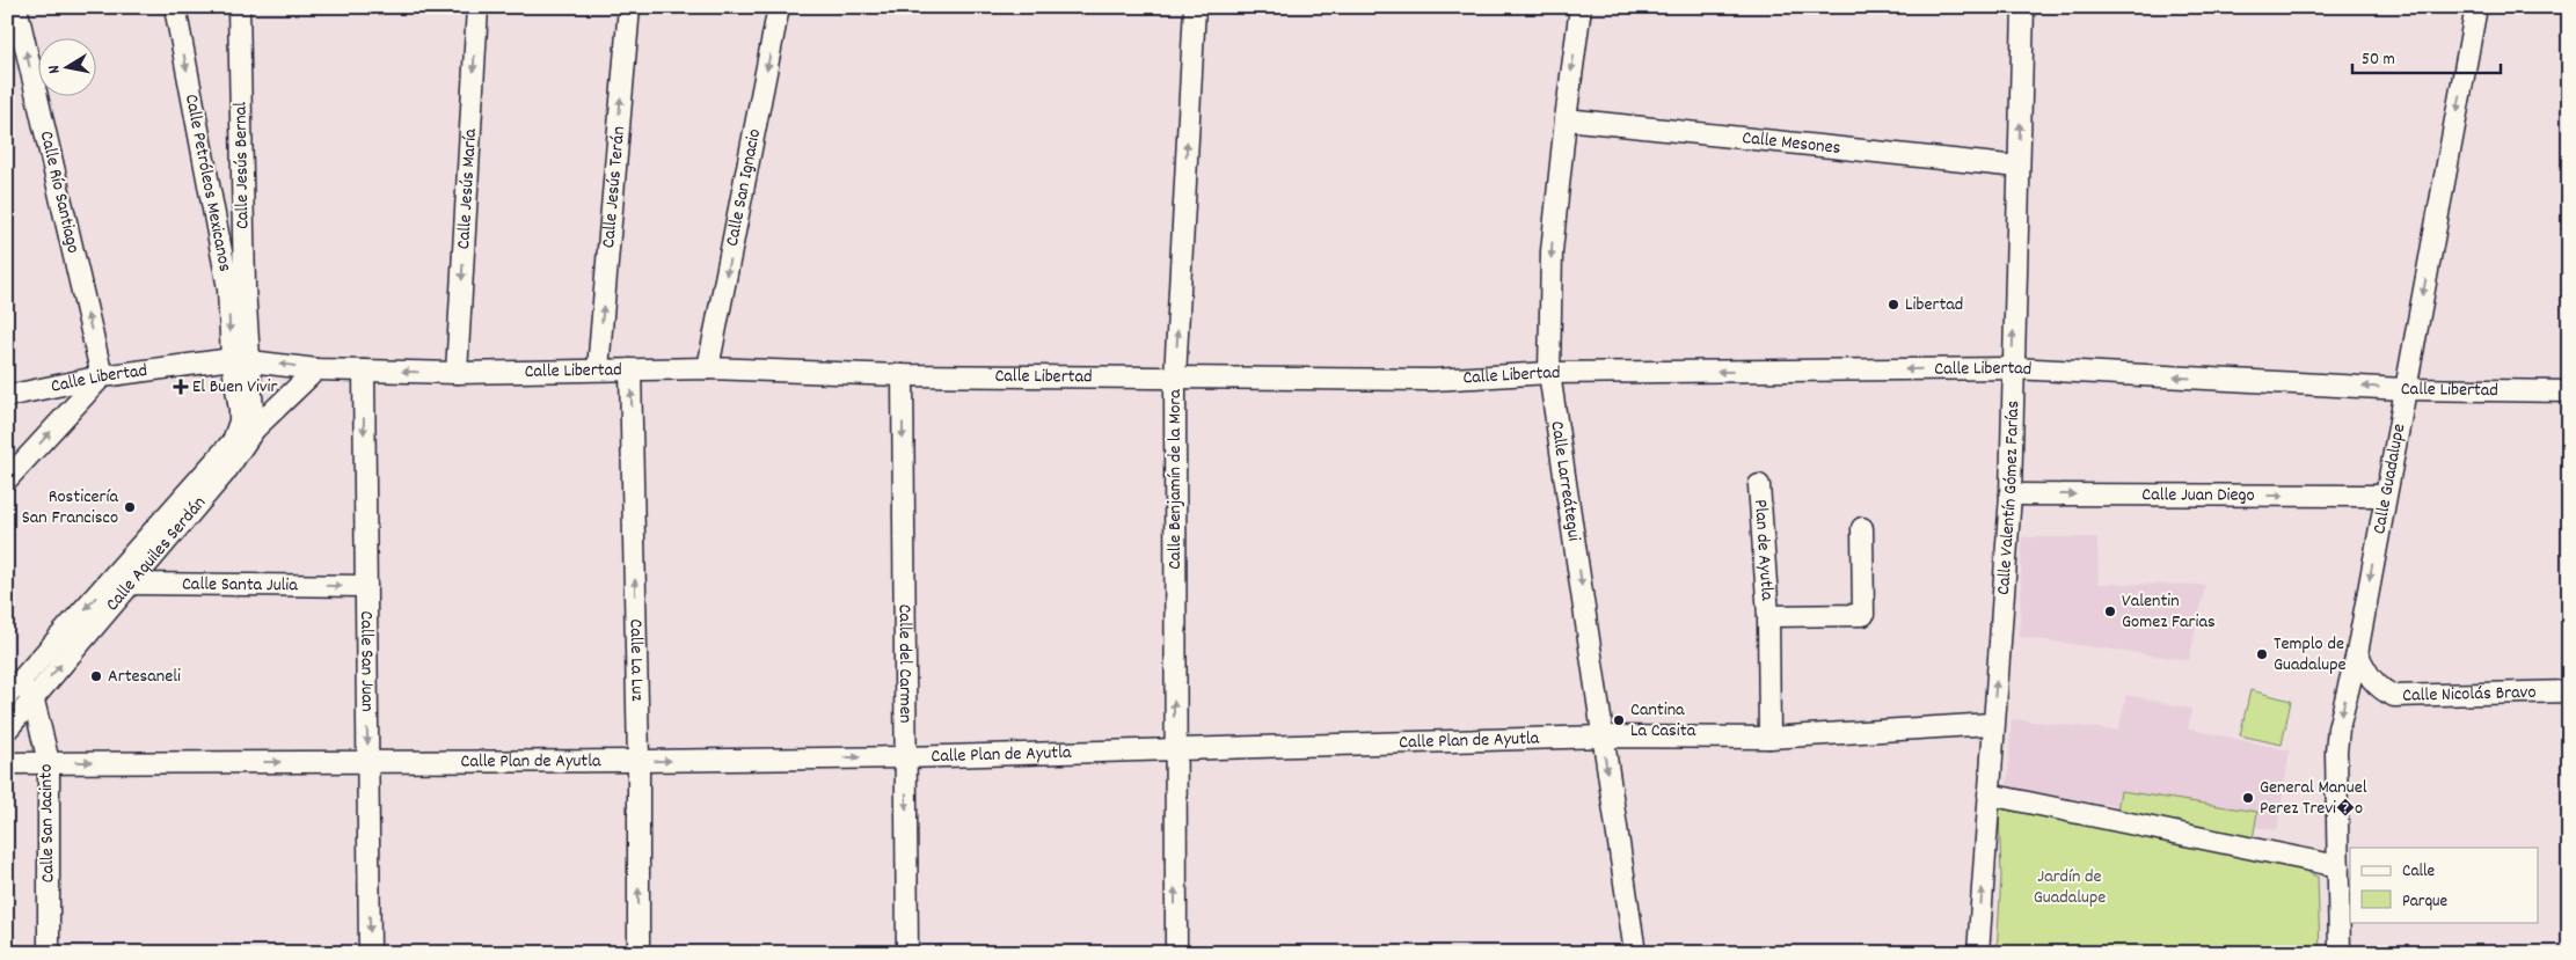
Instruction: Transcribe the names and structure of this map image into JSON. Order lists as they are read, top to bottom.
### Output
{
  "streets": {
    "street": [
      "Calle Mesones",
      "Calle Jesús Bernal",
      "Calle Petróleos Mexicanos",
      "Calle San Ignacio",
      "Calle Jesús Terán",
      "Calle Jesús María",
      "Calle Río Santiago",
      "Calle Libertad",
      "Calle Guadalupe",
      "Calle Benjamín de la Mora",
      "Calle Larreátegui",
      "Calle Juan Diego",
      "Calle Valentín Gómez Farías",
      "Plan de Ayutla",
      "Calle Aquiles Serdán",
      "Calle Santa Julia",
      "Calle San Juan",
      "Calle La Luz",
      "Calle del Carmen",
      "Calle Nicolás Bravo",
      "Calle Plan de Ayutla",
      "Calle San Jacinto"
    ]
  },
  "crossings": [
    ["Calle Mesones", "Calle Larreátegui"],
    ["Calle Mesones", "Calle Valentín Gómez Farías"],
    ["Calle Jesús Bernal", "Calle Petróleos Mexicanos"],
    ["Calle Jesús Bernal", "Calle Libertad"],
    ["Calle Jesús Bernal", "Calle Aquiles Serdán"],
    ["Calle Petróleos Mexicanos", "Calle Libertad"],
    ["Calle Petróleos Mexicanos", "Calle Aquiles Serdán"],
    ["Calle San Ignacio", "Calle Libertad"],
    ["Calle Jesús Terán", "Calle Libertad"],
    ["Calle Jesús María", "Calle Libertad"],
    ["Calle Río Santiago", "Calle Libertad"],
    ["Calle Libertad", "Calle Guadalupe"],
    ["Calle Libertad", "Calle Benjamín de la Mora"],
    ["Calle Libertad", "Calle Larreátegui"],
    ["Calle Libertad", "Calle Valentín Gómez Farías"],
    ["Calle Libertad", "Calle Aquiles Serdán"],
    ["Calle Libertad", "Calle San Juan"],
    ["Calle Libertad", "Calle La Luz"],
    ["Calle Libertad", "Calle del Carmen"],
    ["Calle Guadalupe", "Calle Juan Diego"],
    ["Calle Guadalupe", "Calle Nicolás Bravo"],
    ["Calle Benjamín de la Mora", "Calle Plan de Ayutla"],
    ["Calle Larreátegui", "Calle Plan de Ayutla"],
    ["Calle Juan Diego", "Calle Valentín Gómez Farías"],
    ["Calle Valentín Gómez Farías", "Calle Plan de Ayutla"],
    ["Plan de Ayutla", "Calle Plan de Ayutla"],
    ["Calle Aquiles Serdán", "Calle Santa Julia"],
    ["Calle Aquiles Serdán", "Calle San Jacinto"],
    ["Calle Santa Julia", "Calle San Juan"],
    ["Calle San Juan", "Calle Plan de Ayutla"],
    ["Calle La Luz", "Calle Plan de Ayutla"],
    ["Calle del Carmen", "Calle Plan de Ayutla"],
    ["Calle Plan de Ayutla", "Calle San Jacinto"]
  ],
  "one_way": [
    "Calle Petróleos Mexicanos",
    "Calle San Ignacio",
    "Calle Jesús Terán",
    "Calle Jesús María",
    "Calle Río Santiago",
    "Calle Libertad",
    "Calle Guadalupe",
    "Calle Benjamín de la Mora",
    "Calle Larreátegui",
    "Calle Juan Diego",
    "Calle Valentín Gómez Farías",
    "Calle Santa Julia",
    "Calle San Juan",
    "Calle La Luz",
    "Calle del Carmen"
  ],
  "parks": ["Jardín de Guadalupe"],
  "places": {
    "other": [
      "Libertad",
      "Rosticería San Francisco",
      "Valentin Gomez Farias",
      "Templo de Guadalupe",
      "Artesaneli",
      "Cantina La Casita",
      "General Manuel Perez Trevi�o"
    ],
    "health": ["El Buen Vivir"]
  },
  "legend": ["Calle", "Parque"],
  "scale_bar": "50 m",
  "north": "left"
}
